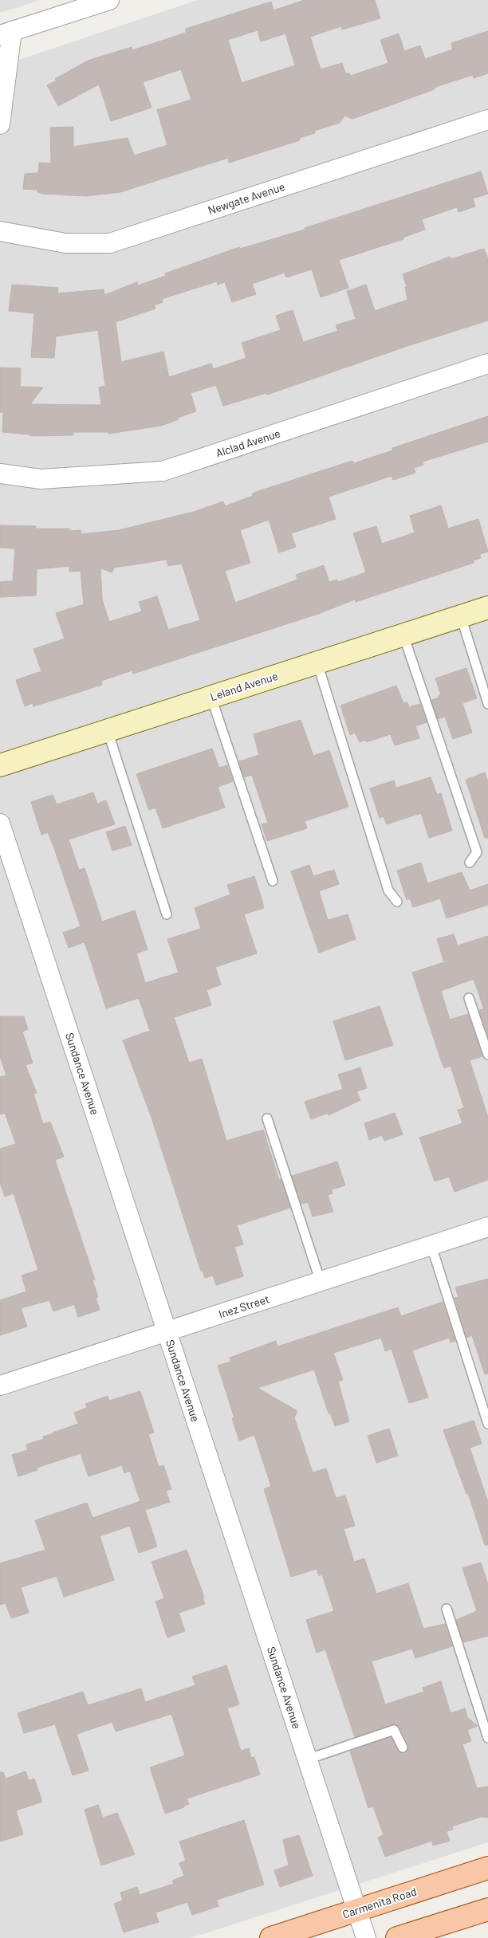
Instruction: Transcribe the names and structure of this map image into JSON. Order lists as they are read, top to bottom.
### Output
{
  "streets": {
    "main road": ["Carmenita Road"],
    "street": [
      "Newgate Avenue",
      "Alclad Avenue",
      "Leland Avenue",
      "Sundance Avenue",
      "Inez Street"
    ]
  },
  "crossings": [
    ["Sundance Avenue", "Inez Street"],
    ["Sundance Avenue", "Carmenita Road"]
  ]
}
